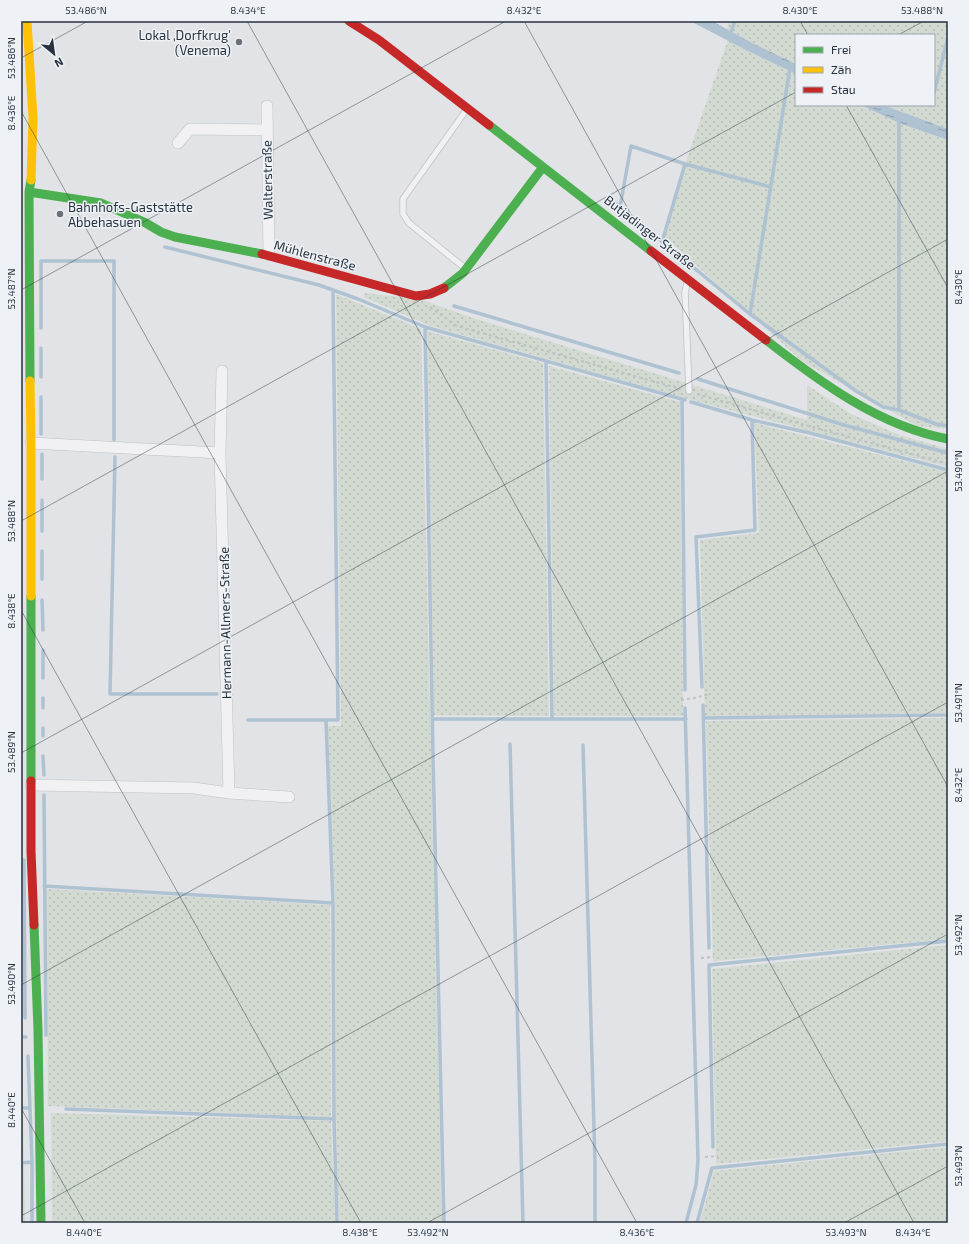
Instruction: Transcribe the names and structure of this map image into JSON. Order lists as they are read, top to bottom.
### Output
{
  "streets": {
    "street": [
      "Walterstraße",
      "Butjadinger Straße",
      "Mühlenstraße",
      "Hermann-Allmers-Straße"
    ]
  },
  "crossings": [
    ["Walterstraße", "Mühlenstraße"],
    ["Butjadinger Straße", "Mühlenstraße"]
  ],
  "places": ["Lokal ,Dorfkrug' (Venema)", "Bahnhofs-Gaststätte Abbehasuen"],
  "legend": ["Frei", "Zäh", "Stau"],
  "north": "bottom right",
  "coordinates": [
    "53.486°N",
    "8.434°E",
    "8.432°E",
    "8.430°E",
    "53.488°N",
    "8.436°E",
    "53.487°N",
    "53.490°N",
    "8.438°E",
    "53.491°N",
    "53.489°N",
    "53.492°N",
    "8.440°E",
    "53.493°N"
  ]
}
